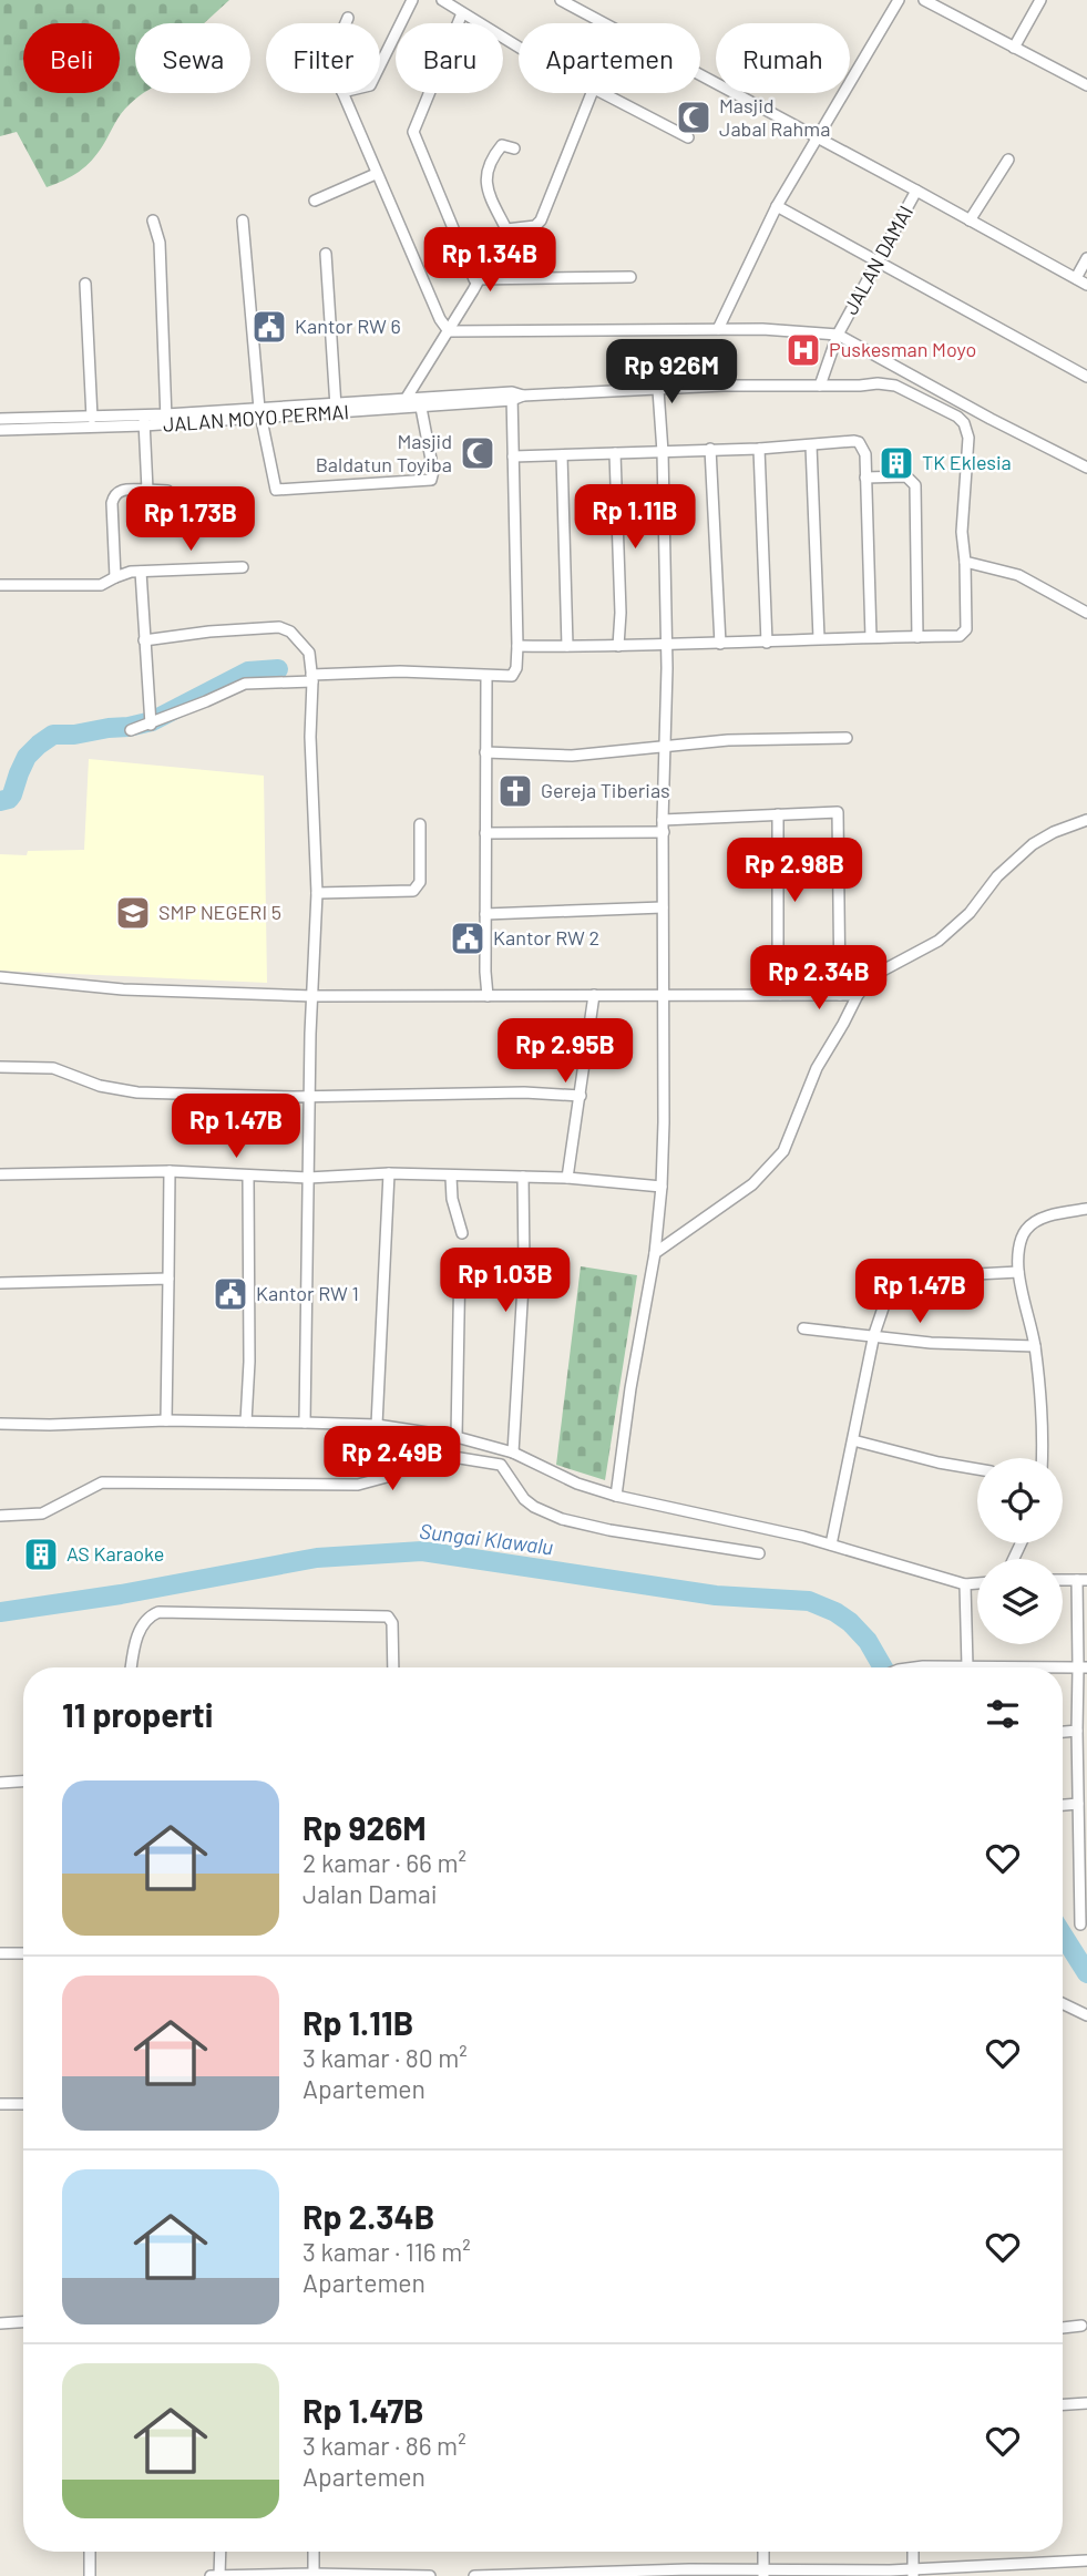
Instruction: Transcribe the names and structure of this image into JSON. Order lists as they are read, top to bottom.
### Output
{
  "streets": {
    "street": ["JALAN DAMAI", "JALAN MOYO PERMAI"]
  },
  "water": ["Sungai Klawalu"],
  "places": {
    "mosque": ["Masjid Jabal Rahma", "Masjid Baldatun Toyiba"],
    "public building": ["Kantor RW 6", "Kantor RW 2", "Kantor RW 1"],
    "hospital": ["Puskesman Moyo"],
    "building": ["TK Eklesia", "AS Karaoke"],
    "church": ["Gereja Tiberias"],
    "school or university": ["SMP NEGERI 5"]
  },
  "page": {
    "chip": [
      "Beli",
      "Sewa",
      "Filter",
      "Baru",
      "Apartemen",
      "Rumah"
    ],
    "price": [
      "Rp 1.34B",
      "Rp 926M",
      "Rp 1.11B",
      "Rp 1.73B",
      "Rp 2.98B",
      "Rp 2.34B",
      "Rp 2.95B",
      "Rp 1.47B",
      "Rp 1.03B",
      "Rp 1.47B",
      "Rp 2.49B"
    ],
    "heading": "11 properti",
    "list": [
      {
        "name": "Rp 926M",
        "note": "2 kamar · 66 m² · Jalan Damai"
      },
      {
        "name": "Rp 1.11B",
        "note": "3 kamar · 80 m² · Apartemen"
      },
      {
        "name": "Rp 2.34B",
        "note": "3 kamar · 116 m² · Apartemen"
      },
      {
        "name": "Rp 1.47B",
        "note": "3 kamar · 86 m² · Apartemen"
      }
    ]
  }
}
